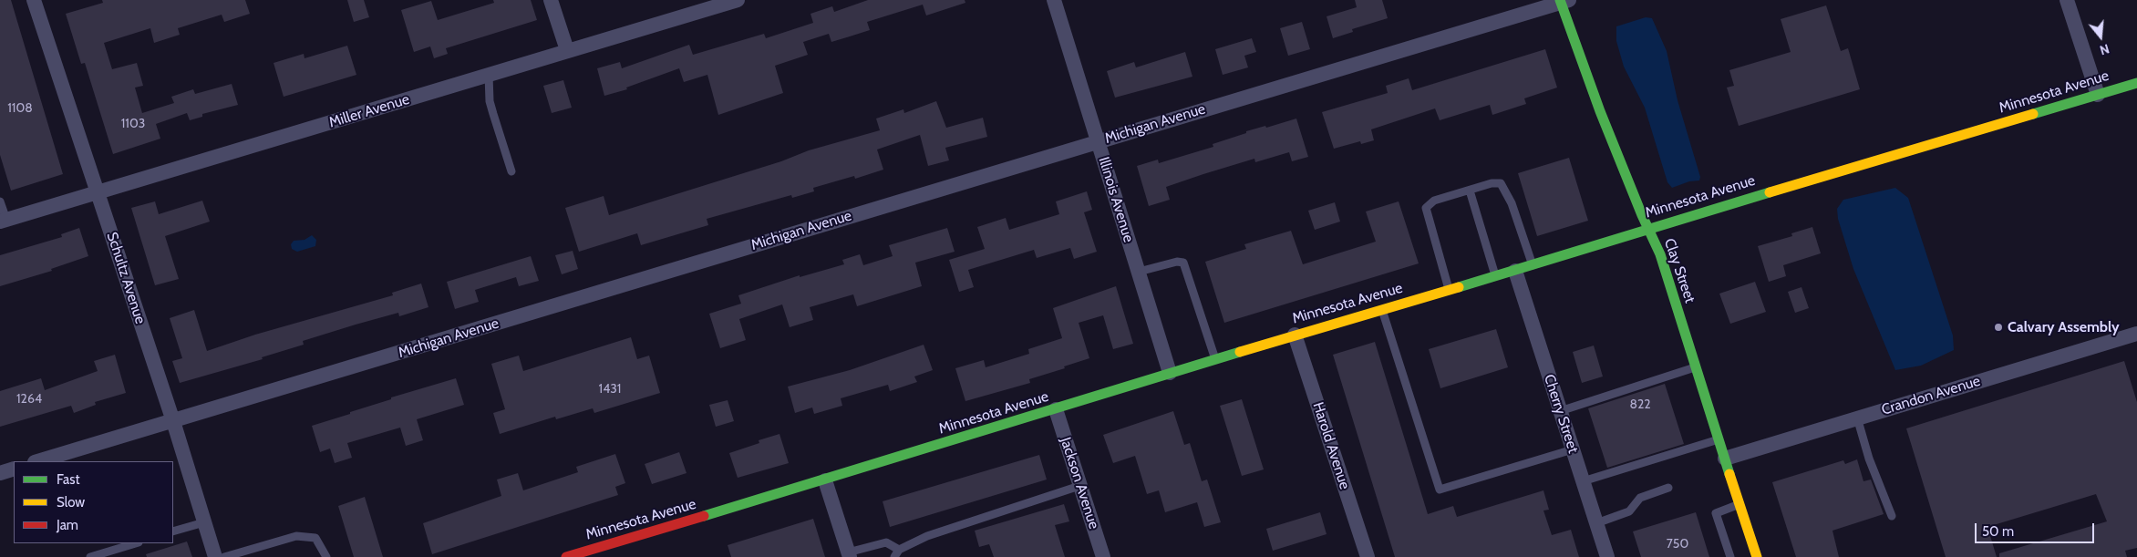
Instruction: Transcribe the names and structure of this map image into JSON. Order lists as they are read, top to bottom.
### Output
{
  "streets": {
    "street": [
      "Minnesota Avenue",
      "Miller Avenue",
      "Michigan Avenue",
      "Illinois Avenue",
      "Clay Street",
      "Schultz Avenue",
      "Crandon Avenue",
      "Cherry Street",
      "Harold Avenue",
      "Jackson Avenue"
    ]
  },
  "crossings": [
    ["Minnesota Avenue", "Illinois Avenue"],
    ["Minnesota Avenue", "Clay Street"],
    ["Minnesota Avenue", "Cherry Street"],
    ["Minnesota Avenue", "Harold Avenue"],
    ["Minnesota Avenue", "Jackson Avenue"],
    ["Miller Avenue", "Schultz Avenue"],
    ["Michigan Avenue", "Illinois Avenue"],
    ["Michigan Avenue", "Clay Street"],
    ["Michigan Avenue", "Schultz Avenue"],
    ["Clay Street", "Crandon Avenue"]
  ],
  "places": ["Calvary Assembly"],
  "house_numbers": [
    "1108",
    "1103",
    "1431",
    "1264",
    "822",
    "750"
  ],
  "legend": ["Fast", "Slow", "Jam"],
  "scale_bar": "50 m",
  "north": "bottom"
}
